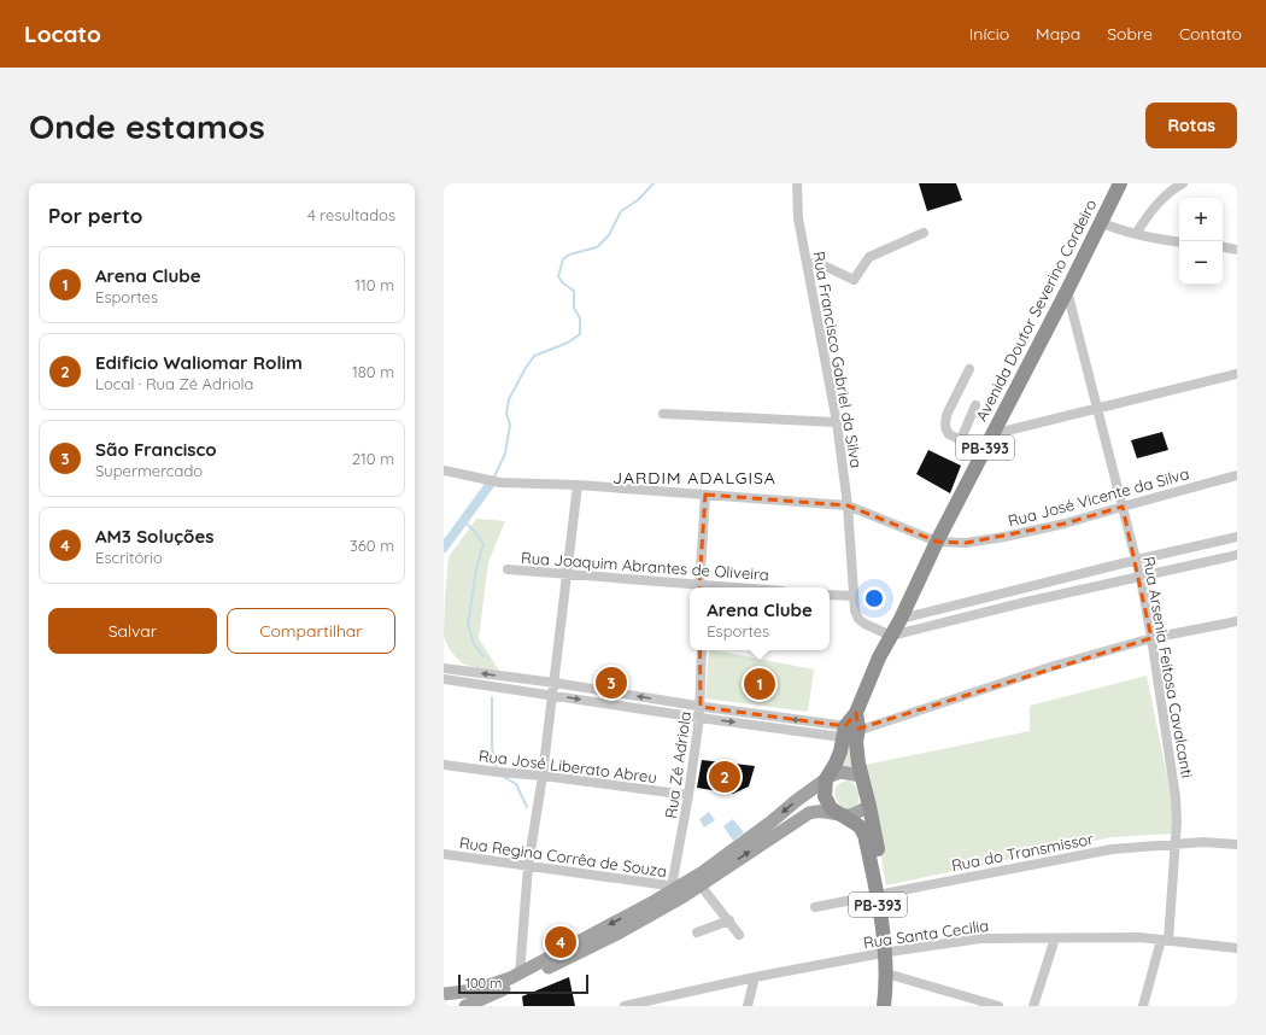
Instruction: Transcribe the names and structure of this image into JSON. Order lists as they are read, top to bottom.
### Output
{
  "streets": {
    "highway": ["Avenida Doutor Severino Cordeiro", "PB-393"],
    "street": [
      "Rua Francisco Gabriel da Silva",
      "Rua José Vicente da Silva",
      "Rua Joaquim Abrantes de Oliveira",
      "Rua Arsenia Feitosa Cavalcanti",
      "Rua Zé Adriola",
      "Rua José Liberato Abreu",
      "Rua do Transmissor",
      "Rua Regina Corrêa de Souza",
      "Rua Santa Cecilia"
    ]
  },
  "crossings": [
    ["Avenida Doutor Severino Cordeiro", "Rua Francisco Gabriel da Silva"],
    ["Avenida Doutor Severino Cordeiro", "PB-393"],
    ["Avenida Doutor Severino Cordeiro", "Rua José Vicente da Silva"],
    ["Avenida Doutor Severino Cordeiro", "Rua Arsenia Feitosa Cavalcanti"],
    ["Rua Francisco Gabriel da Silva", "Rua José Vicente da Silva"],
    ["PB-393", "Rua do Transmissor"],
    ["PB-393", "Rua Santa Cecilia"],
    ["Rua José Vicente da Silva", "Rua Arsenia Feitosa Cavalcanti"],
    ["Rua Arsenia Feitosa Cavalcanti", "Rua do Transmissor"],
    ["Rua Arsenia Feitosa Cavalcanti", "Rua Santa Cecilia"],
    ["Rua Zé Adriola", "Rua José Liberato Abreu"],
    ["Rua Zé Adriola", "Rua Regina Corrêa de Souza"]
  ],
  "districts": ["JARDIM ADALGISA"],
  "scale_bar": "100 m",
  "page": {
    "header": "Locato",
    "nav": [
      "Início",
      "Mapa",
      "Sobre",
      "Contato"
    ],
    "buttons": [
      "Rotas",
      ["Salvar", "Compartilhar"]
    ],
    "title": "Onde estamos",
    "heading": ["Por perto", "4 resultados"],
    "map_buttons": ["+", "−"],
    "list": [
      {
        "mark": "1",
        "name": "Arena Clube",
        "note": "Esportes",
        "value": "110 m"
      },
      {
        "mark": "2",
        "name": "Edificio Waliomar Rolim",
        "note": "Local · Rua Zé Adriola",
        "value": "180 m"
      },
      {
        "mark": "3",
        "name": "São Francisco",
        "note": "Supermercado",
        "value": "210 m"
      },
      {
        "mark": "4",
        "name": "AM3 Soluções",
        "note": "Escritório",
        "value": "360 m"
      }
    ],
    "popup": ["Arena Clube", "Esportes"],
    "pins": [
      "3",
      "1",
      "2",
      "4"
    ],
    "scale": "100 m"
  }
}
